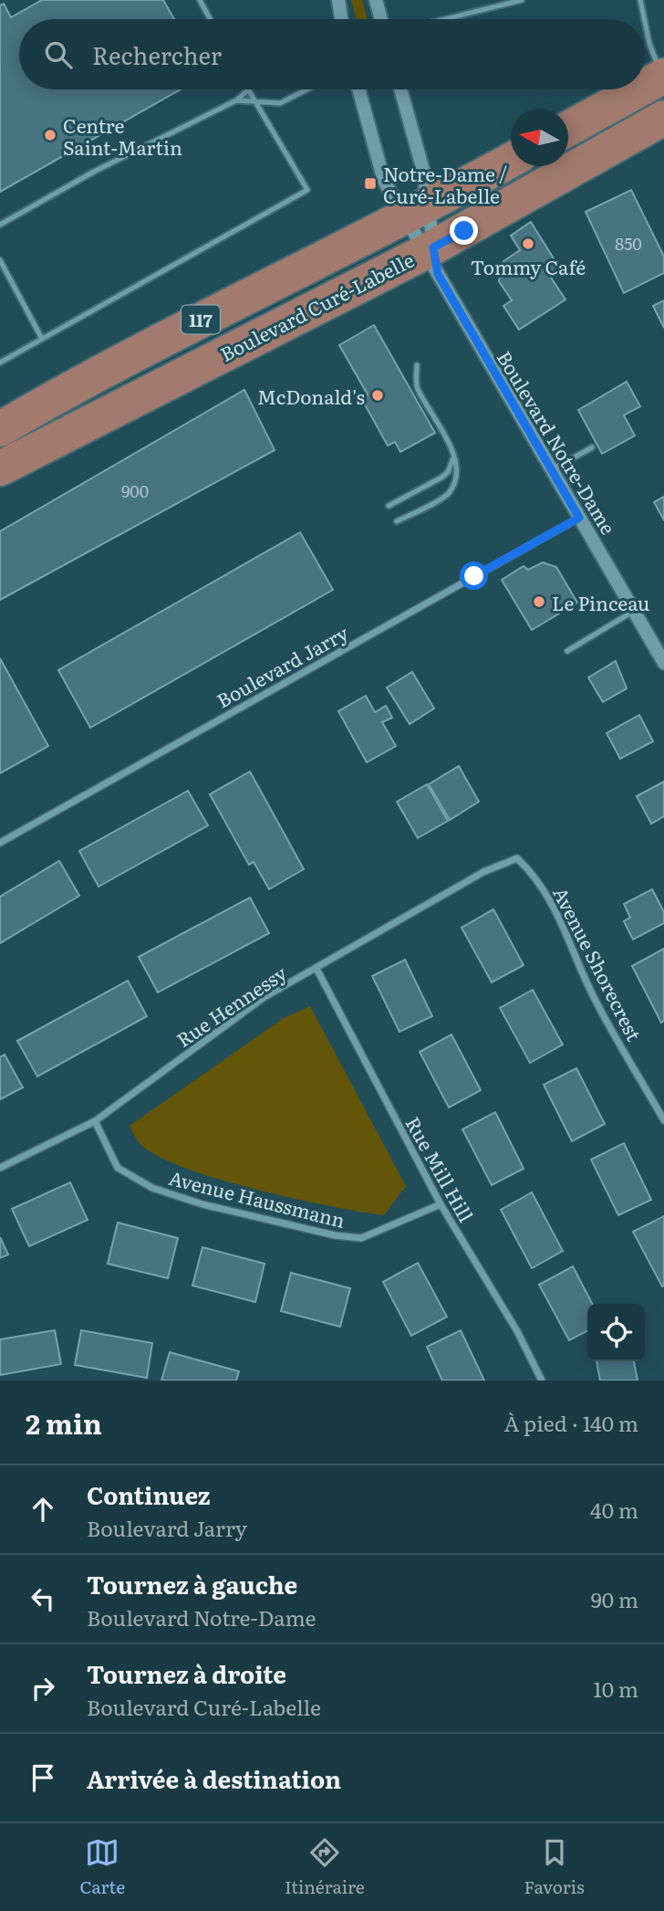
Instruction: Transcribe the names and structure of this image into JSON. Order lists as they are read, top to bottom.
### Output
{
  "streets": {
    "main road": ["Boulevard Curé-Labelle", "117"],
    "street": [
      "Boulevard Notre-Dame",
      "Boulevard Jarry",
      "Avenue Shorecrest",
      "Rue Hennessy",
      "Rue Mill Hill",
      "Avenue Haussmann"
    ]
  },
  "crossings": [
    ["Boulevard Curé-Labelle", "Boulevard Notre-Dame"],
    ["Boulevard Notre-Dame", "Boulevard Jarry"],
    ["Avenue Shorecrest", "Rue Hennessy"],
    ["Rue Hennessy", "Rue Mill Hill"],
    ["Rue Hennessy", "Avenue Haussmann"],
    ["Rue Mill Hill", "Avenue Haussmann"]
  ],
  "places": {
    "other": [
      "Centre Saint-Martin",
      "Tommy Café",
      "McDonald's",
      "Le Pinceau"
    ],
    "transit": ["Notre-Dame / Curé-Labelle"]
  },
  "house_numbers": ["850", "900"],
  "north": "left",
  "page": {
    "search": "Rechercher",
    "heading": ["2 min", "À pied · 140 m"],
    "list": [
      ["Continuez", "Boulevard Jarry", "40 m"],
      ["Tournez à gauche", "Boulevard Notre-Dame", "90 m"],
      ["Tournez à droite", "Boulevard Curé-Labelle", "10 m"],
      "Arrivée à destination"
    ],
    "nav": ["Carte", "Itinéraire", "Favoris"]
  }
}
